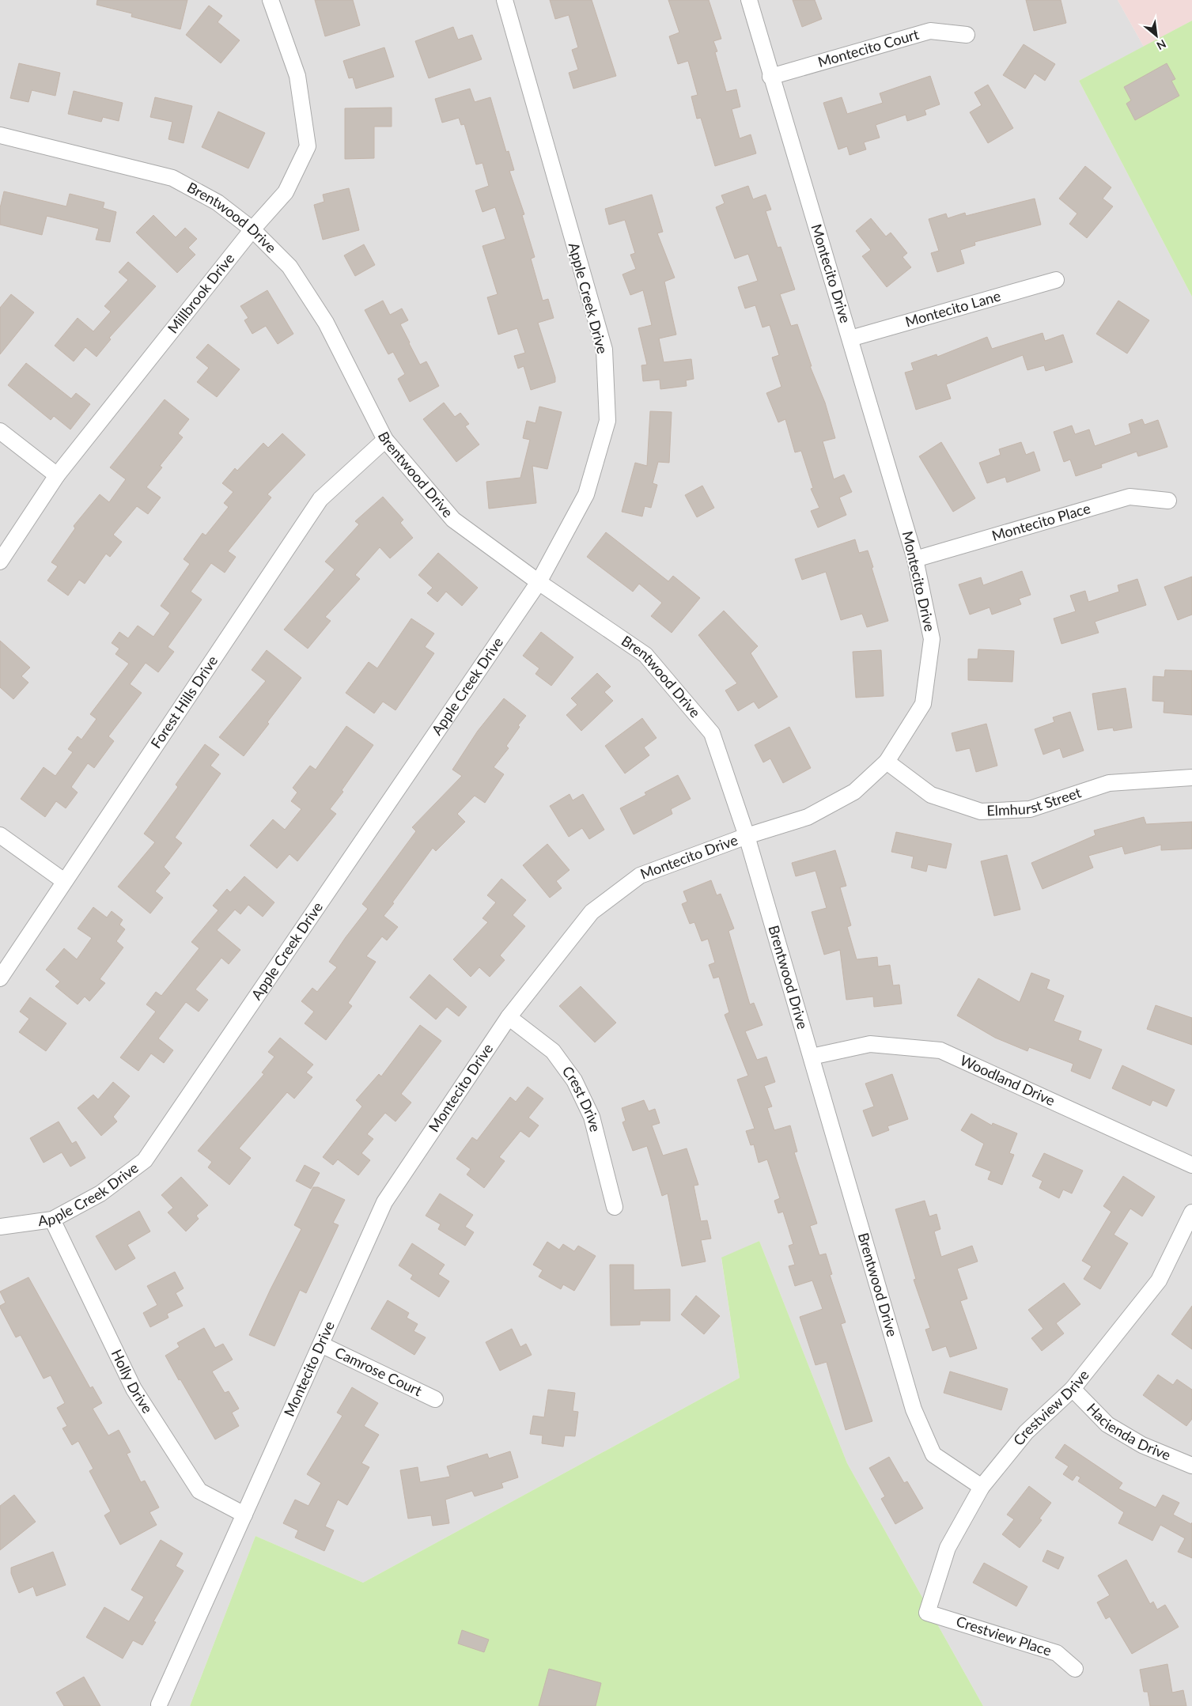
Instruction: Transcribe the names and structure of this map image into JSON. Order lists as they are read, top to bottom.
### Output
{
  "streets": {
    "street": [
      "Montecito Court",
      "Brentwood Drive",
      "Montecito Drive",
      "Millbrook Drive",
      "Apple Creek Drive",
      "Montecito Lane",
      "Montecito Place",
      "Forest Hills Drive",
      "Elmhurst Street",
      "Woodland Drive",
      "Crest Drive",
      "Camrose Court",
      "Holly Drive",
      "Crestview Drive",
      "Hacienda Drive",
      "Crestview Place"
    ]
  },
  "crossings": [
    ["Montecito Court", "Montecito Drive"],
    ["Brentwood Drive", "Montecito Drive"],
    ["Brentwood Drive", "Millbrook Drive"],
    ["Brentwood Drive", "Apple Creek Drive"],
    ["Brentwood Drive", "Forest Hills Drive"],
    ["Brentwood Drive", "Woodland Drive"],
    ["Brentwood Drive", "Crestview Drive"],
    ["Montecito Drive", "Montecito Lane"],
    ["Montecito Drive", "Montecito Place"],
    ["Montecito Drive", "Elmhurst Street"],
    ["Montecito Drive", "Crest Drive"],
    ["Montecito Drive", "Camrose Court"],
    ["Montecito Drive", "Holly Drive"],
    ["Apple Creek Drive", "Holly Drive"],
    ["Crestview Drive", "Hacienda Drive"],
    ["Crestview Drive", "Crestview Place"]
  ],
  "north": "bottom right"
}
